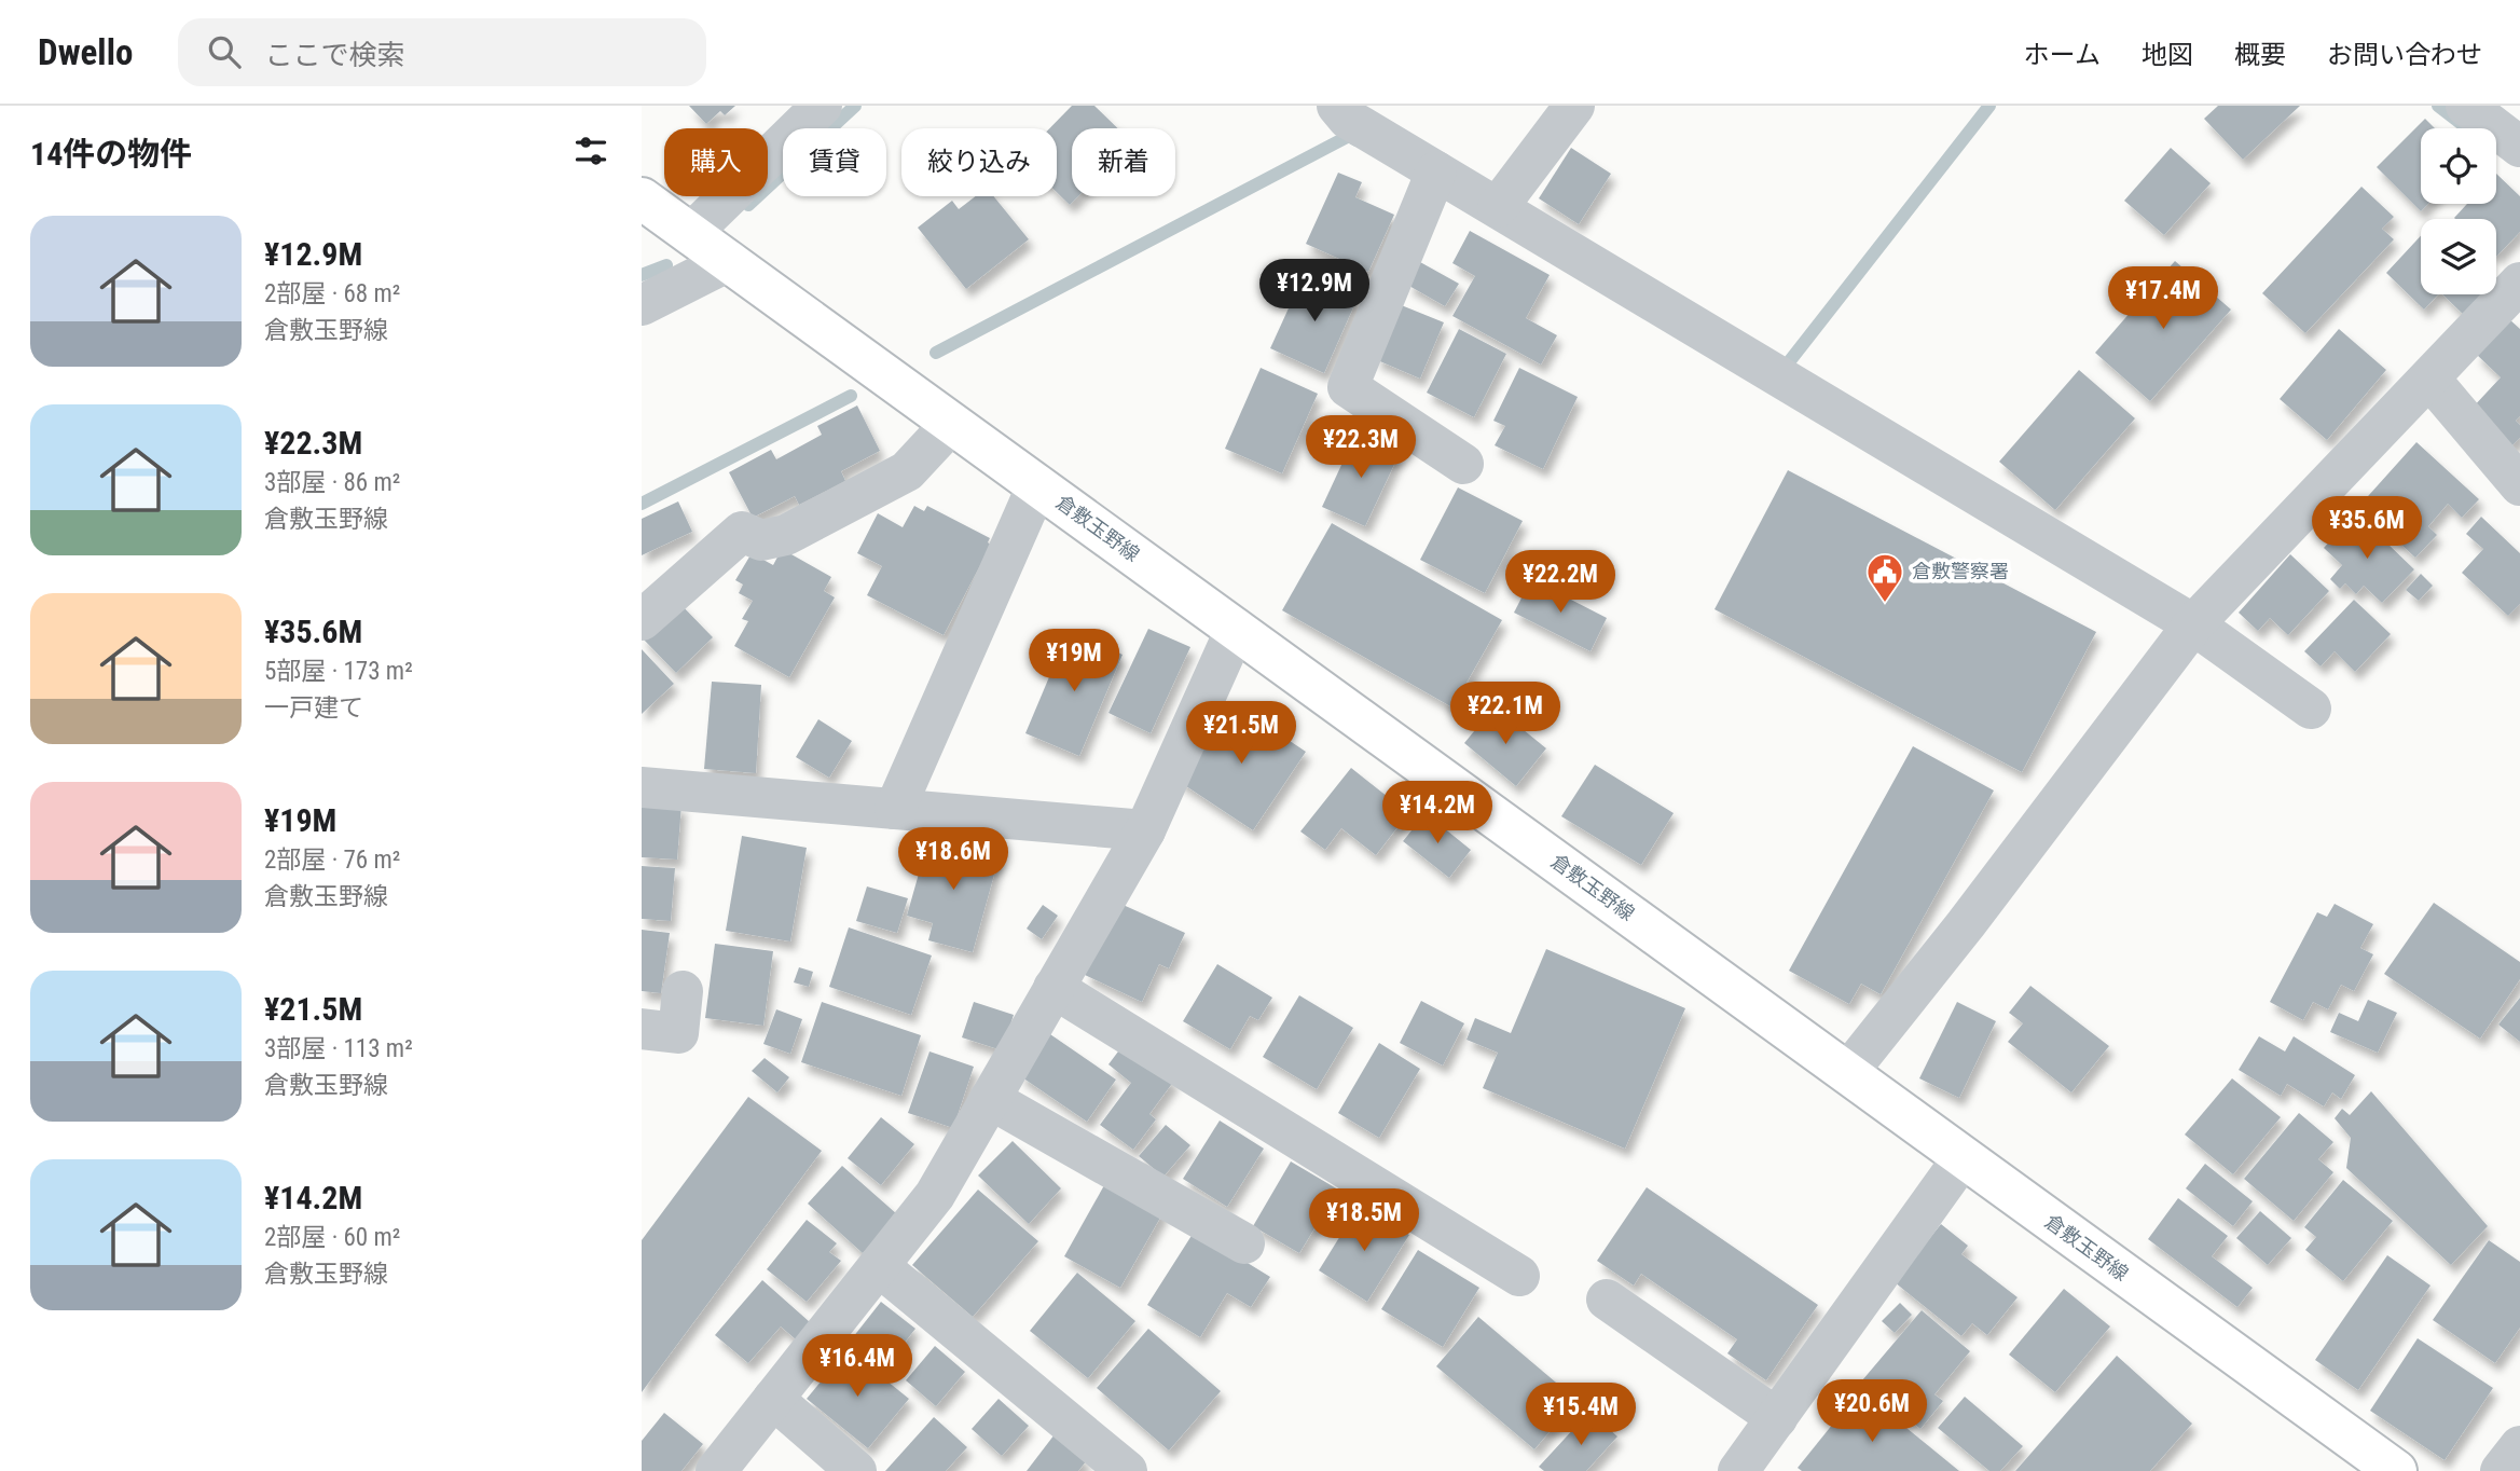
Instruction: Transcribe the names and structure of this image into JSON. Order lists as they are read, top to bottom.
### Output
{
  "streets": {
    "main road": ["倉敷玉野線"]
  },
  "places": {
    "public building": ["倉敷警察署"]
  },
  "page": {
    "header": "Dwello",
    "search": "ここで検索",
    "nav": [
      "ホーム",
      "地図",
      "概要",
      "お問い合わせ"
    ],
    "heading": "14件の物件",
    "chip": [
      "購入",
      "賃貸",
      "絞り込み",
      "新着"
    ],
    "list": [
      {
        "name": "¥12.9M",
        "note": "2部屋 · 68 m² · 倉敷玉野線"
      },
      {
        "name": "¥22.3M",
        "note": "3部屋 · 86 m² · 倉敷玉野線"
      },
      {
        "name": "¥35.6M",
        "note": "5部屋 · 173 m² · 一戸建て"
      },
      {
        "name": "¥19M",
        "note": "2部屋 · 76 m² · 倉敷玉野線"
      },
      {
        "name": "¥21.5M",
        "note": "3部屋 · 113 m² · 倉敷玉野線"
      },
      {
        "name": "¥14.2M",
        "note": "2部屋 · 60 m² · 倉敷玉野線"
      }
    ],
    "price": [
      "¥12.9M",
      "¥17.4M",
      "¥22.3M",
      "¥35.6M",
      "¥22.2M",
      "¥19M",
      "¥22.1M",
      "¥21.5M",
      "¥14.2M",
      "¥18.6M",
      "¥18.5M",
      "¥16.4M",
      "¥20.6M",
      "¥15.4M"
    ]
  }
}
